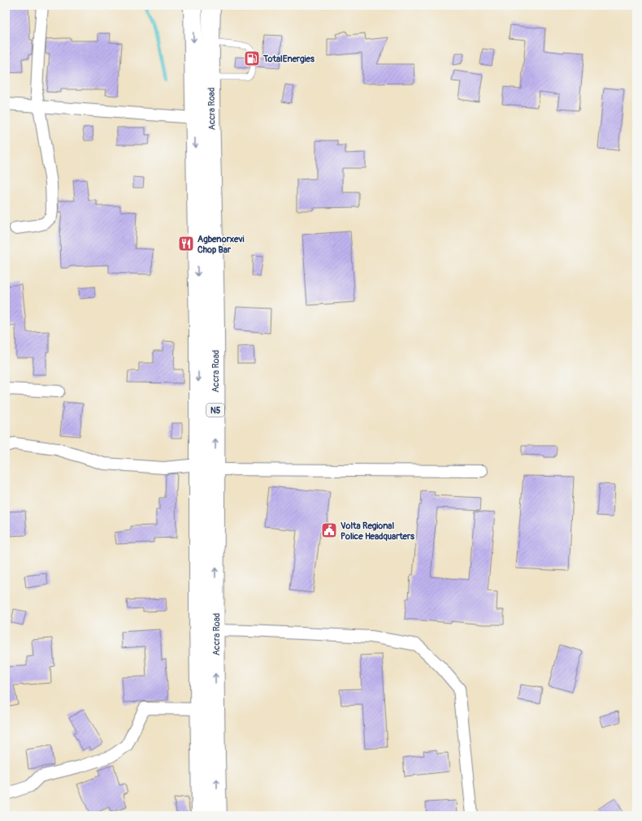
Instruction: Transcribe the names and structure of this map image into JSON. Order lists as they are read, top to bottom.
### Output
{
  "streets": {
    "main road": ["Accra Road", "N5"]
  },
  "places": {
    "fuel station": ["TotalEnergies"],
    "restaurant": ["Agbenorxevi Chop Bar"],
    "public building": ["Volta Regional Police Headquarters"]
  }
}
